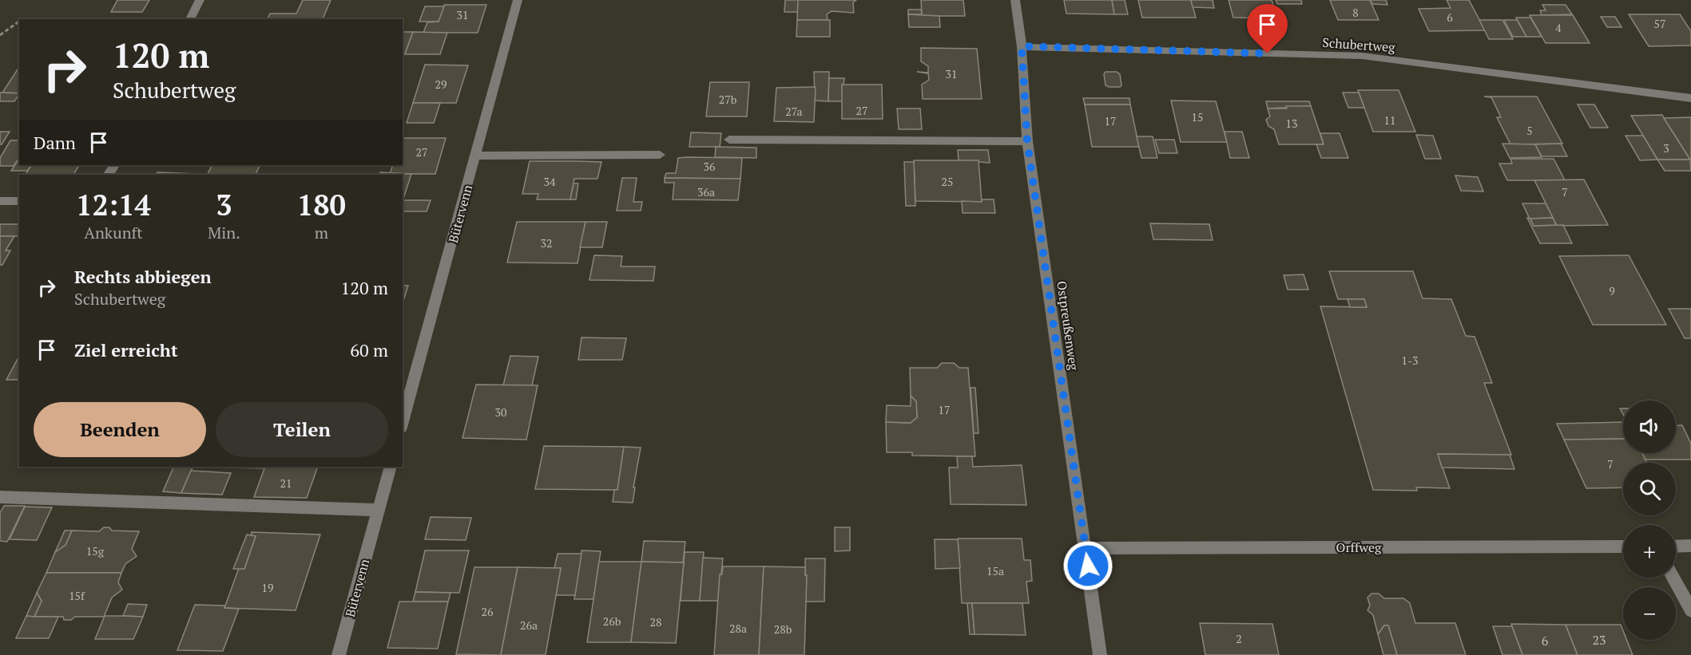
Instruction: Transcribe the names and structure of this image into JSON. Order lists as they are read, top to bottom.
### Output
{
  "streets": {
    "street": [
      "Schubertweg",
      "Bütervenn",
      "Ostpreußenweg",
      "Orffweg"
    ]
  },
  "crossings": [
    ["Schubertweg", "Ostpreußenweg"],
    ["Ostpreußenweg", "Orffweg"]
  ],
  "house_numbers": [
    "8",
    "31",
    "6",
    "57",
    "4",
    "31",
    "29",
    "27b",
    "27",
    "27a",
    "15",
    "11",
    "17",
    "13",
    "5",
    "3",
    "27",
    "36",
    "34",
    "25",
    "36a",
    "7",
    "32",
    "9",
    "1-3",
    "17",
    "30",
    "7",
    "21",
    "15g",
    "15a",
    "19",
    "15f",
    "26",
    "26b",
    "28",
    "26a",
    "28a",
    "28b",
    "2",
    "23",
    "6"
  ],
  "page": {
    "turn": ["120 m", "Schubertweg"],
    "then": "Dann",
    "eta": [
      "12:14",
      "Ankunft",
      "3",
      "Min.",
      "180",
      "m"
    ],
    "list": [
      {
        "name": "Rechts abbiegen",
        "note": "Schubertweg",
        "value": "120 m"
      },
      {
        "name": "Ziel erreicht",
        "value": "60 m"
      }
    ],
    "buttons": ["Beenden", "Teilen"],
    "map_buttons": ["+", "−"]
  }
}
